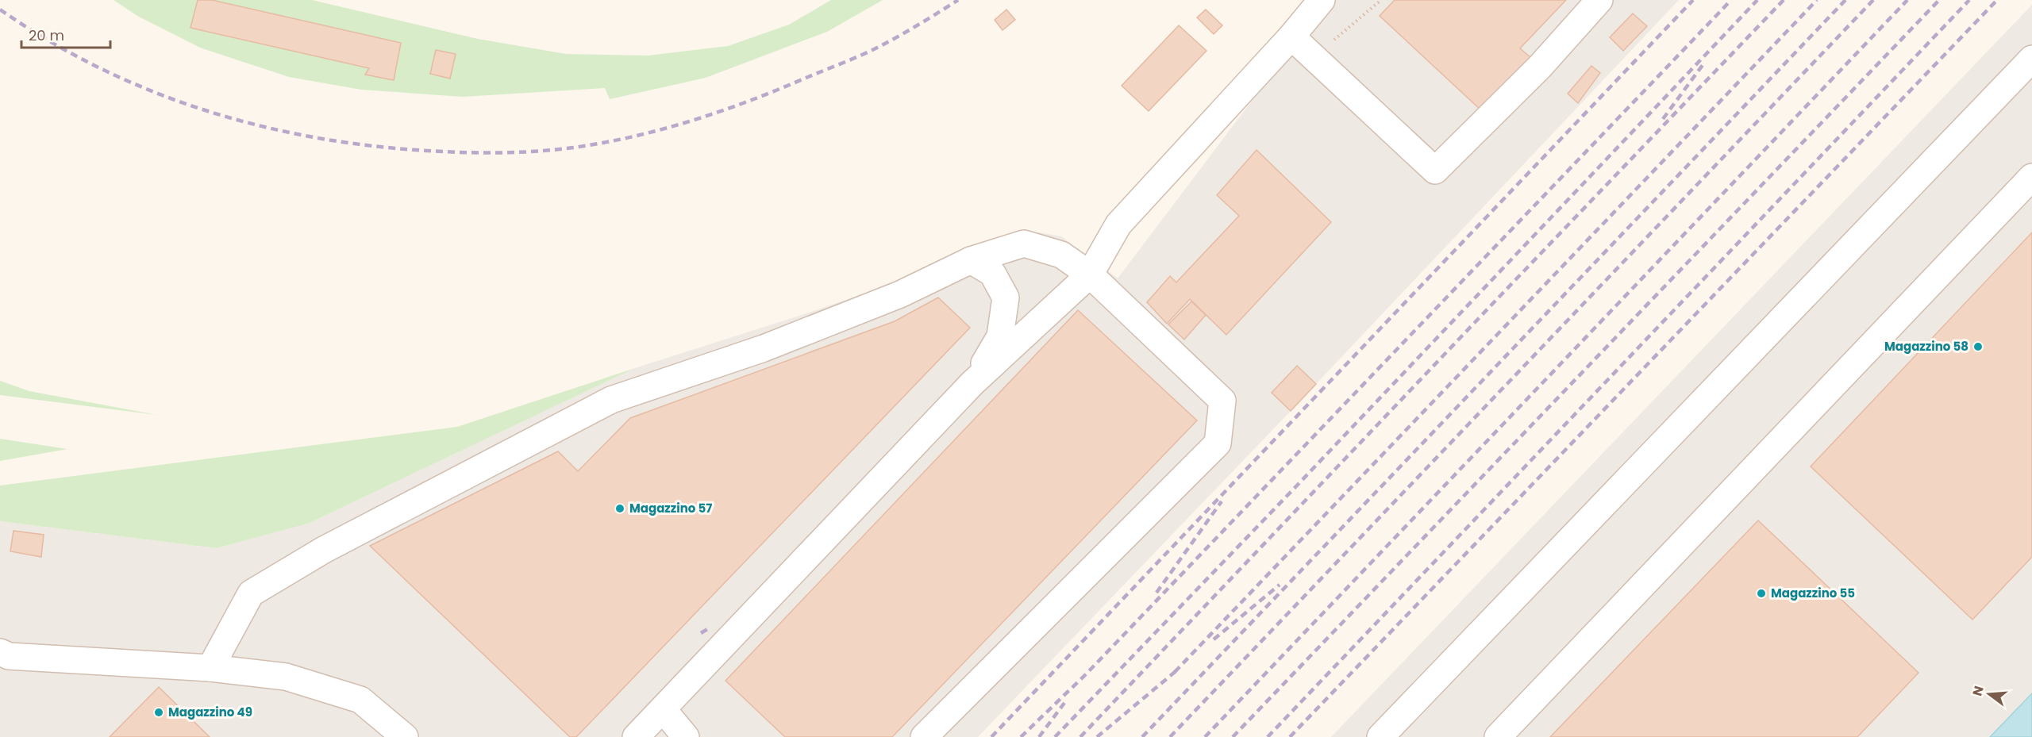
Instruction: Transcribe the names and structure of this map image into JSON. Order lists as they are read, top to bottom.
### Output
{
  "places": [
    "Magazzino 58",
    "Magazzino 57",
    "Magazzino 55",
    "Magazzino 49"
  ],
  "scale_bar": "20 m",
  "north": "left"
}
